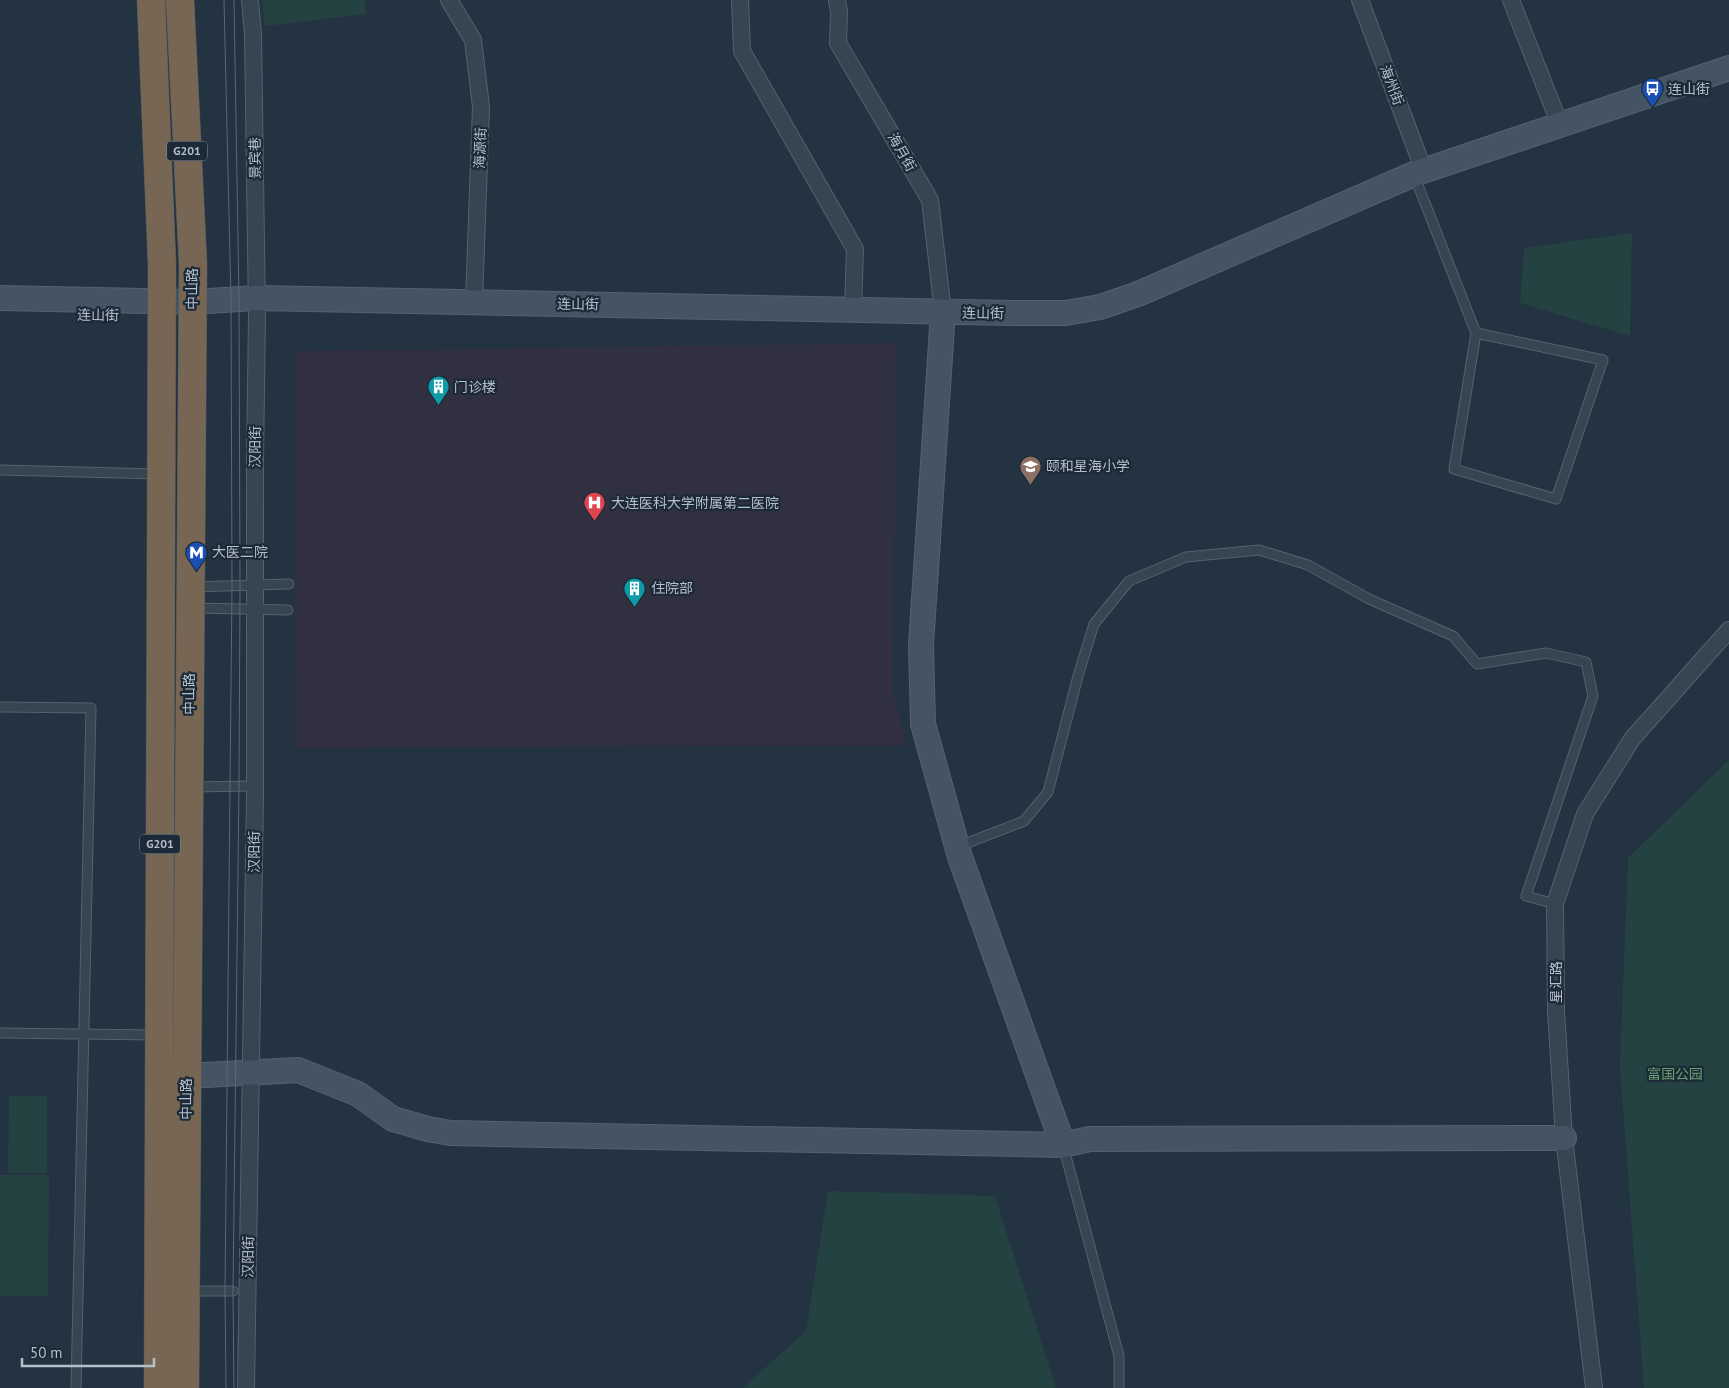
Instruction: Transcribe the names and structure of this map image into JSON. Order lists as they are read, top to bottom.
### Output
{
  "streets": {
    "highway": ["G201", "中山路"],
    "street": [
      "海州街",
      "海源街",
      "海月街",
      "景宾巷",
      "连山街",
      "汉阳街",
      "星汇路"
    ]
  },
  "crossings": [
    ["海州街", "连山街"],
    ["海源街", "连山街"],
    ["海月街", "连山街"],
    ["景宾巷", "连山街"],
    ["景宾巷", "汉阳街"],
    ["中山路", "连山街"],
    ["连山街", "汉阳街"]
  ],
  "parks": ["富国公园"],
  "places": {
    "bus stop": ["连山街"],
    "building": ["门诊楼", "住院部"],
    "school or university": ["颐和星海小学"],
    "hospital": ["大连医科大学附属第二医院"],
    "metro station": ["大医二院"]
  },
  "scale_bar": "50 m"
}
